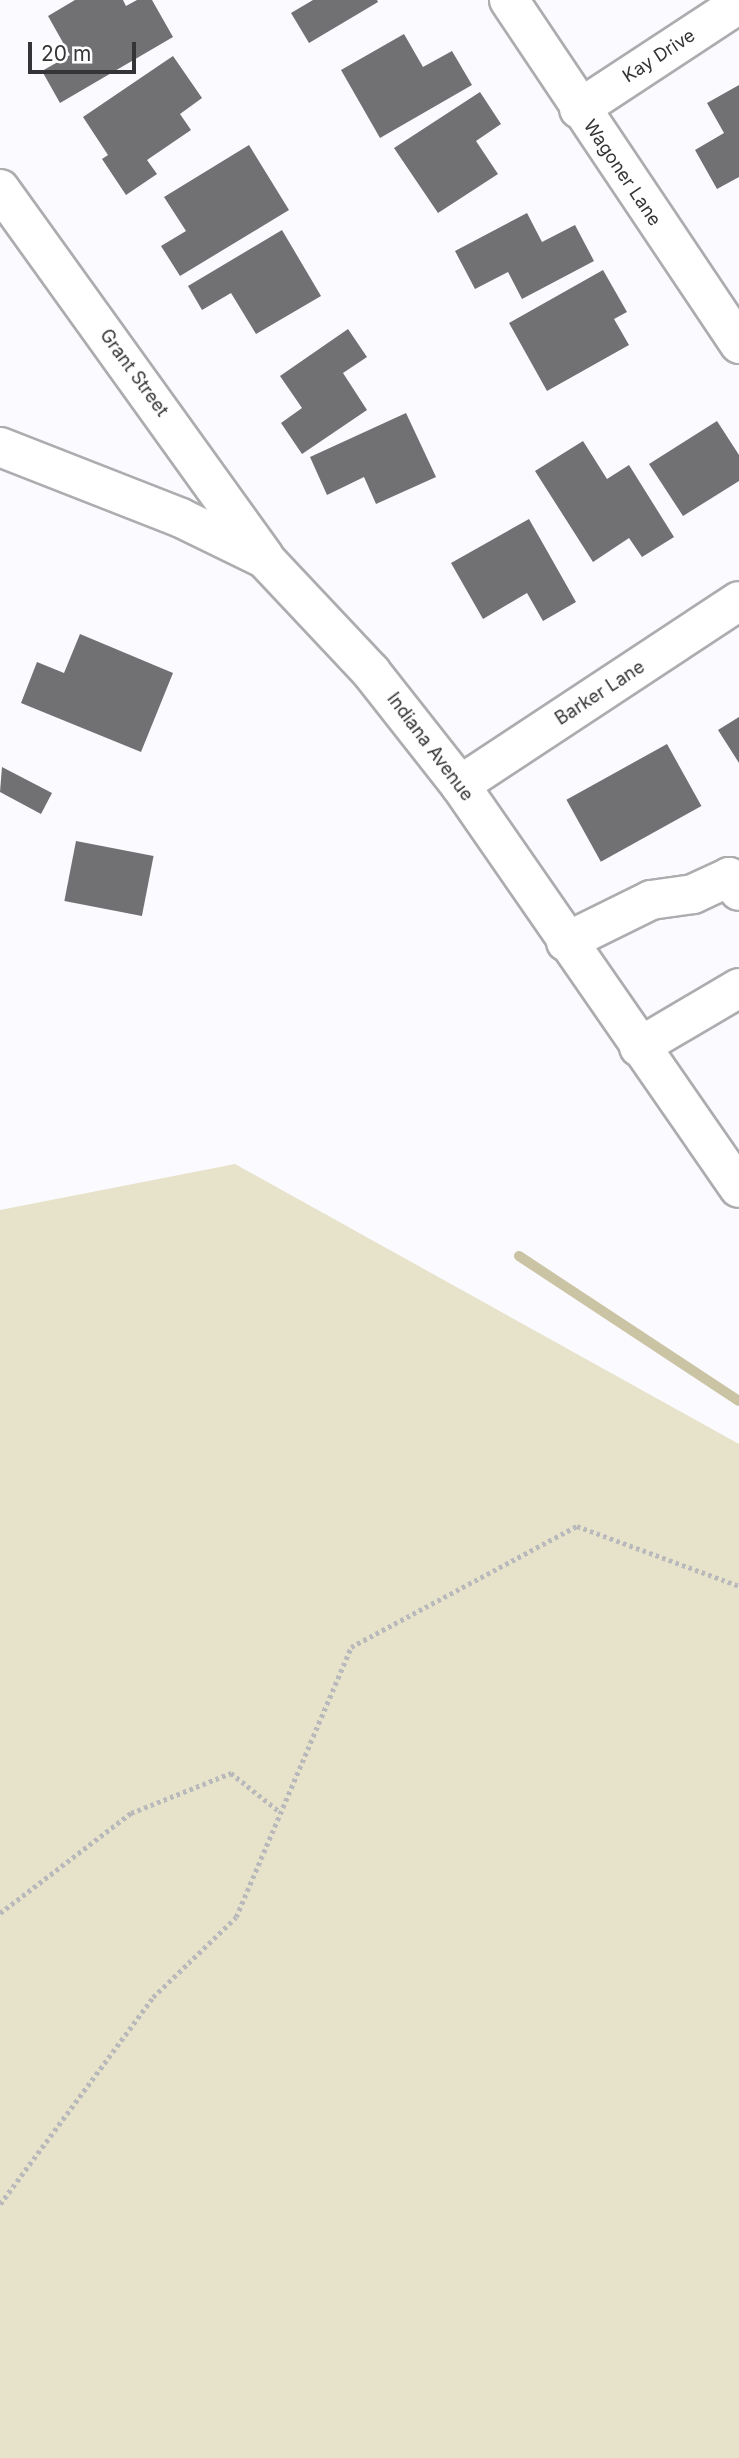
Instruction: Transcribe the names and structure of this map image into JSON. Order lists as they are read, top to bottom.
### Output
{
  "streets": {
    "street": [
      "Kay Drive",
      "Wagoner Lane",
      "Grant Street",
      "Barker Lane",
      "Indiana Avenue"
    ]
  },
  "crossings": [
    ["Kay Drive", "Wagoner Lane"],
    ["Grant Street", "Indiana Avenue"],
    ["Barker Lane", "Indiana Avenue"]
  ],
  "scale_bar": "20 m"
}
